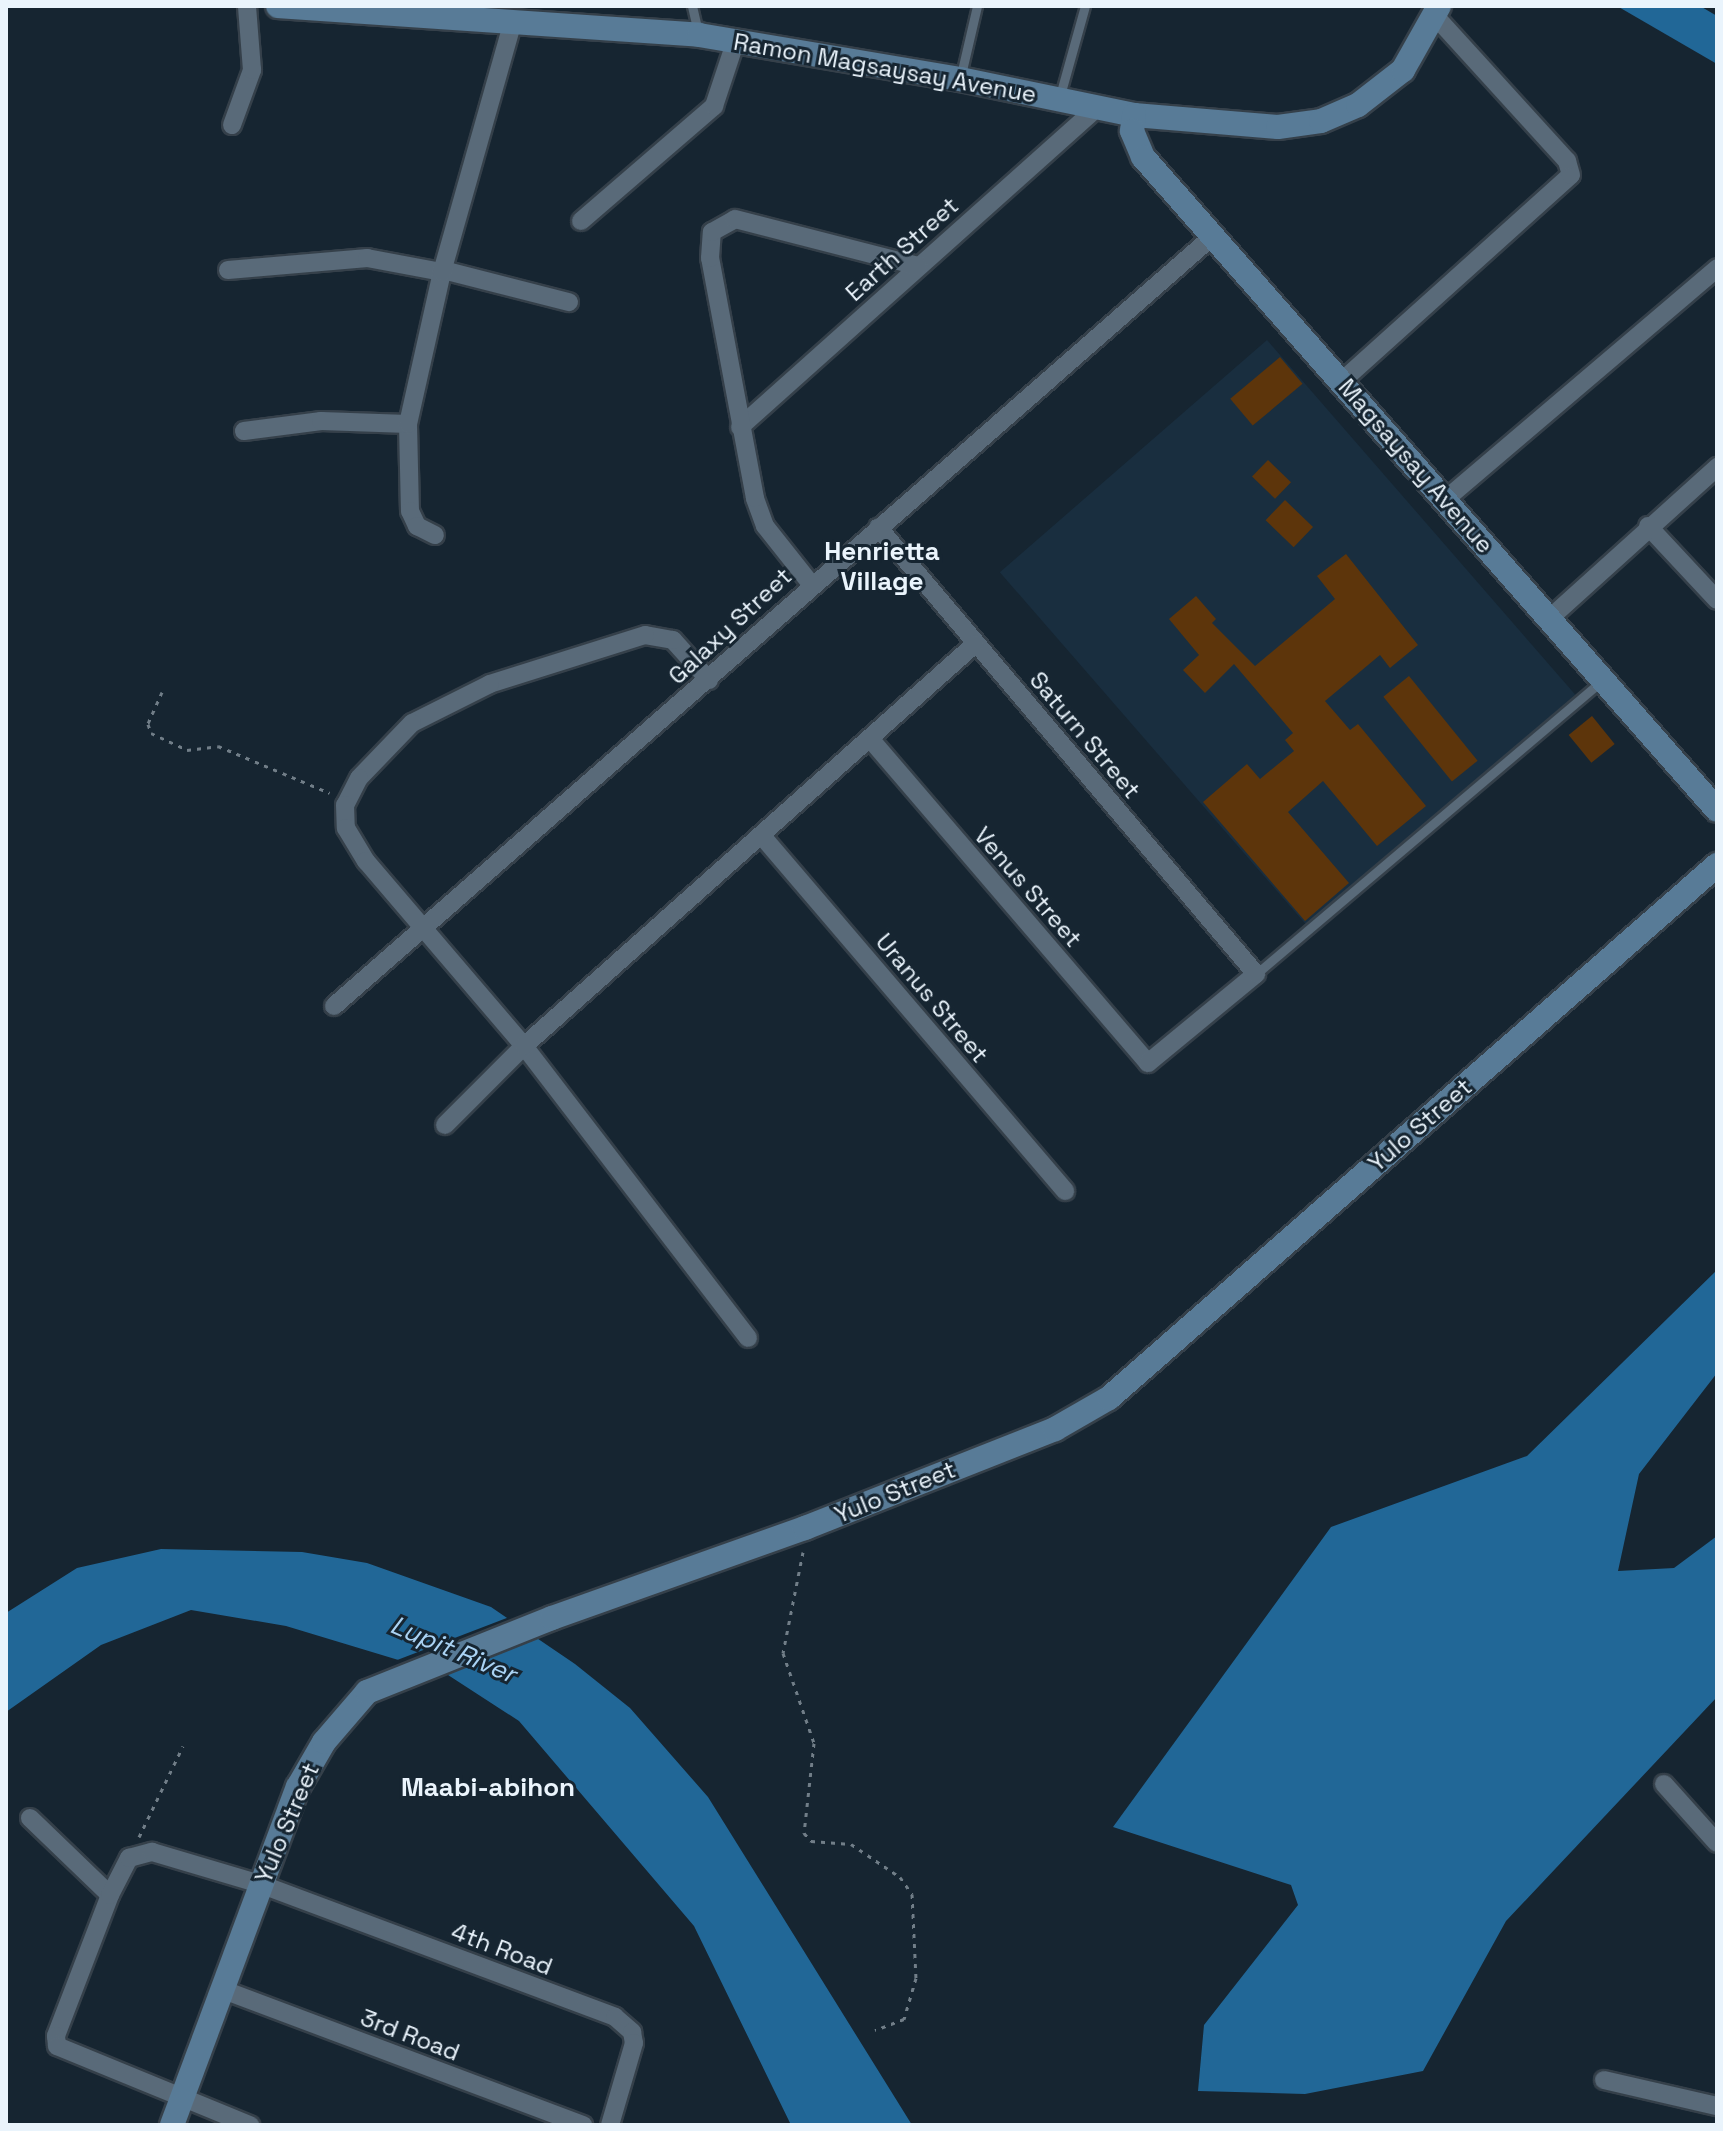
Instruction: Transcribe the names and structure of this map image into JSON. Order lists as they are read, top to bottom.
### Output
{
  "streets": {
    "street": [
      "Ramon Magsaysay Avenue",
      "Earth Street",
      "Magsaysay Avenue",
      "Galaxy Street",
      "Saturn Street",
      "Venus Street",
      "Uranus Street",
      "Yulo Street",
      "4th Road",
      "3rd Road"
    ]
  },
  "crossings": [
    ["Ramon Magsaysay Avenue", "Earth Street"],
    ["Ramon Magsaysay Avenue", "Magsaysay Avenue"],
    ["Magsaysay Avenue", "Galaxy Street"],
    ["Galaxy Street", "Saturn Street"],
    ["Saturn Street", "Venus Street"],
    ["Yulo Street", "4th Road"],
    ["Yulo Street", "3rd Road"]
  ],
  "districts": ["Henrietta Village", "Maabi-abihon"],
  "water": ["Lupit River"]
}
